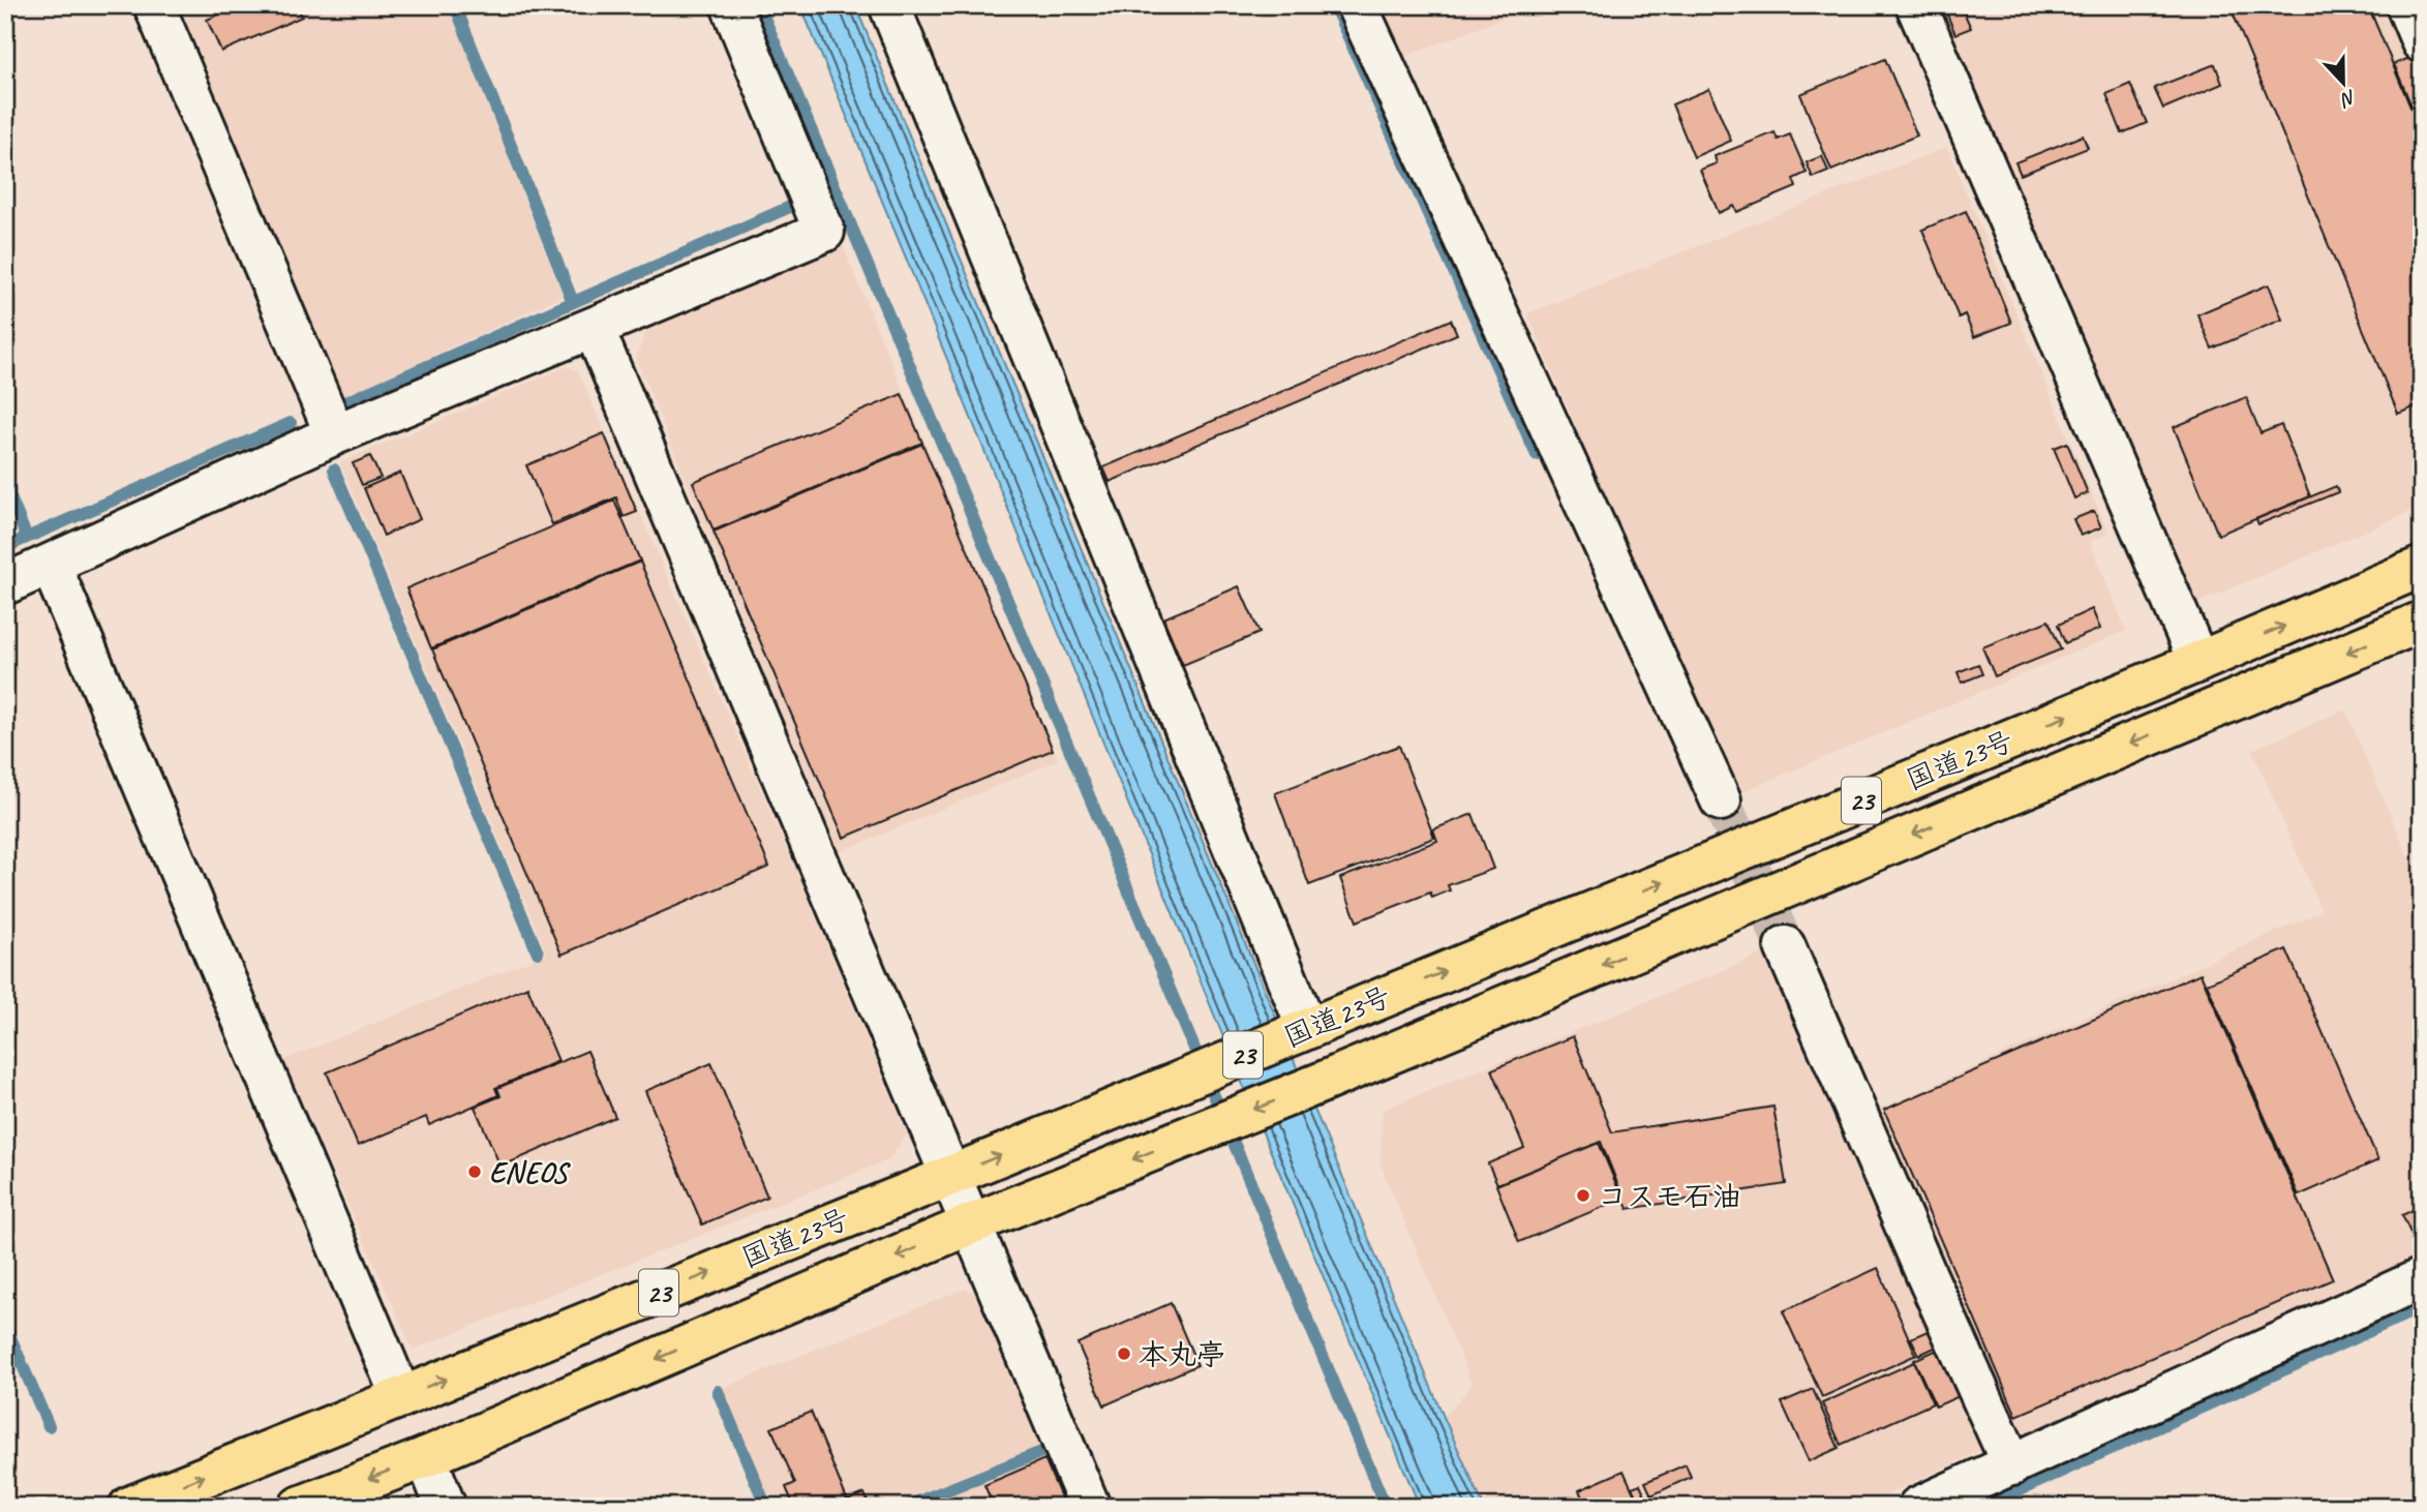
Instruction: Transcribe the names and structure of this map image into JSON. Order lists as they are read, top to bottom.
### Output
{
  "streets": {
    "highway": ["国道23号", "23"]
  },
  "places": ["ENEOS", "コスモ石油", "本丸亭"],
  "north": "bottom"
}
